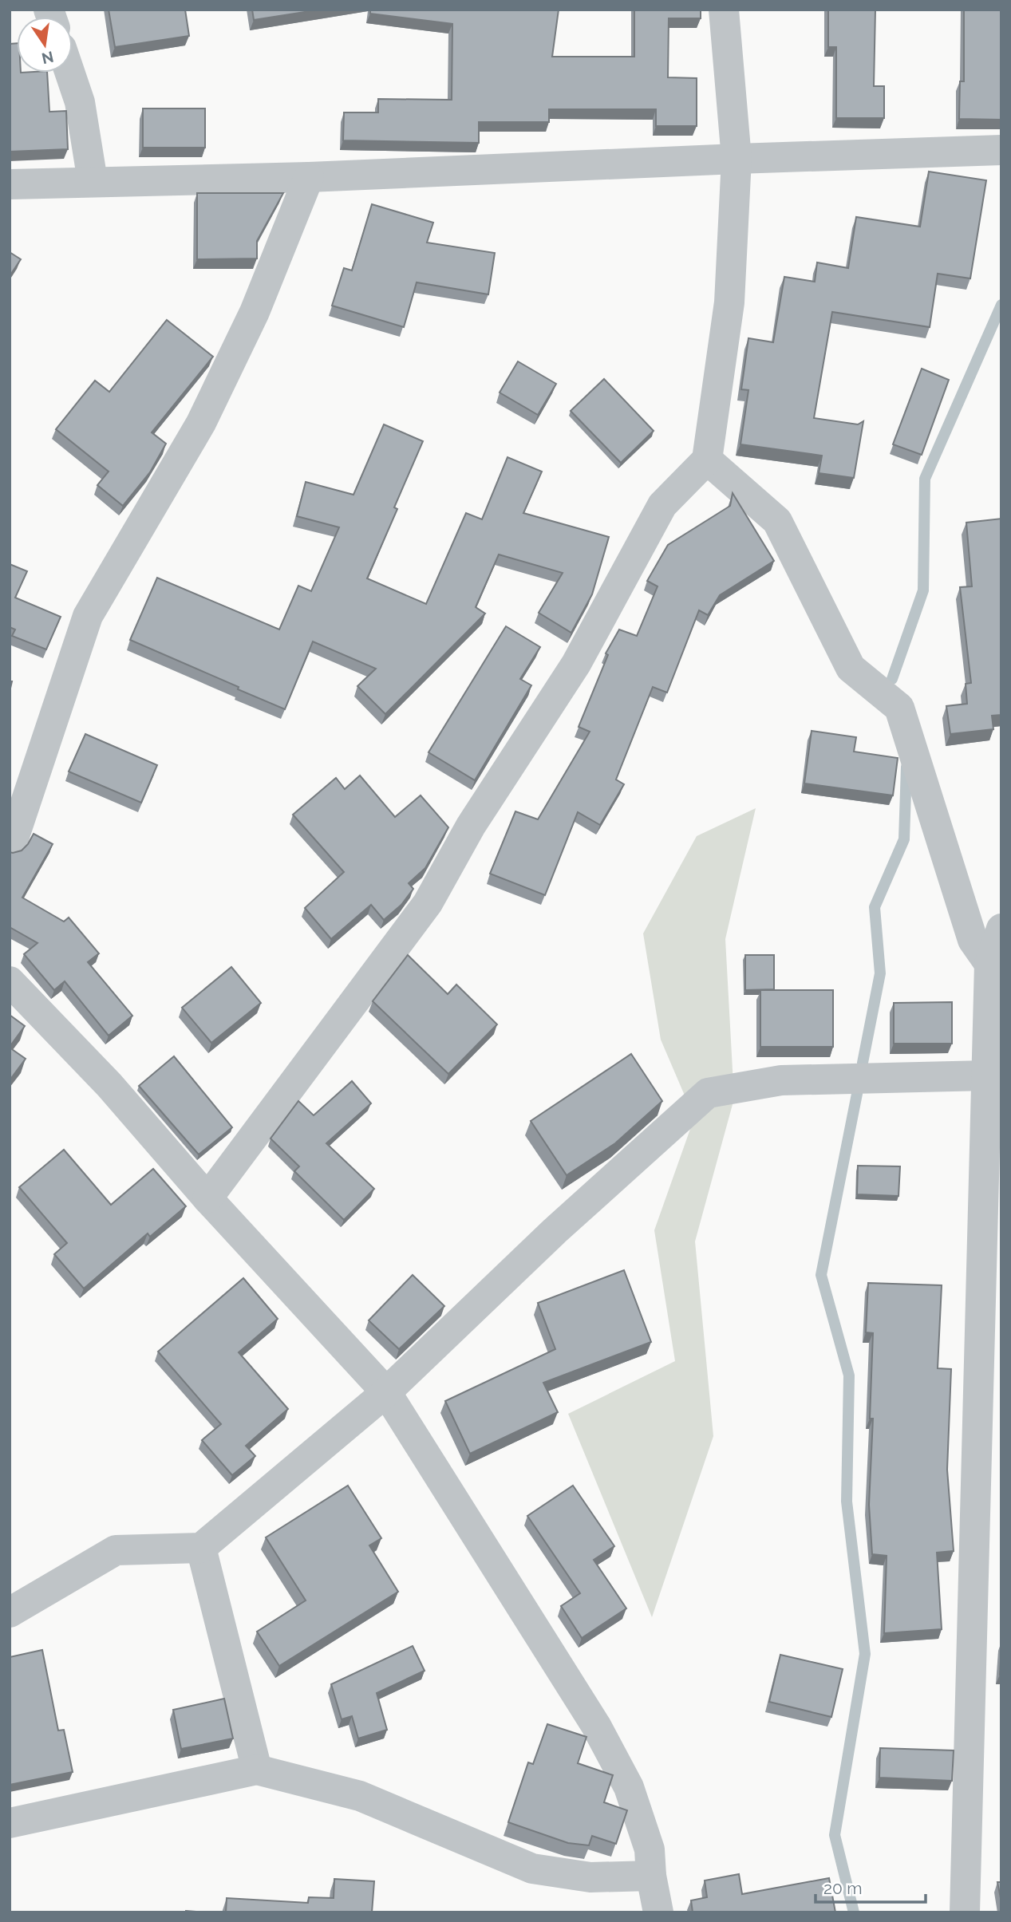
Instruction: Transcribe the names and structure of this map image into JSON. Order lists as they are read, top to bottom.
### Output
{
  "scale_bar": "20 m",
  "north": "bottom"
}
